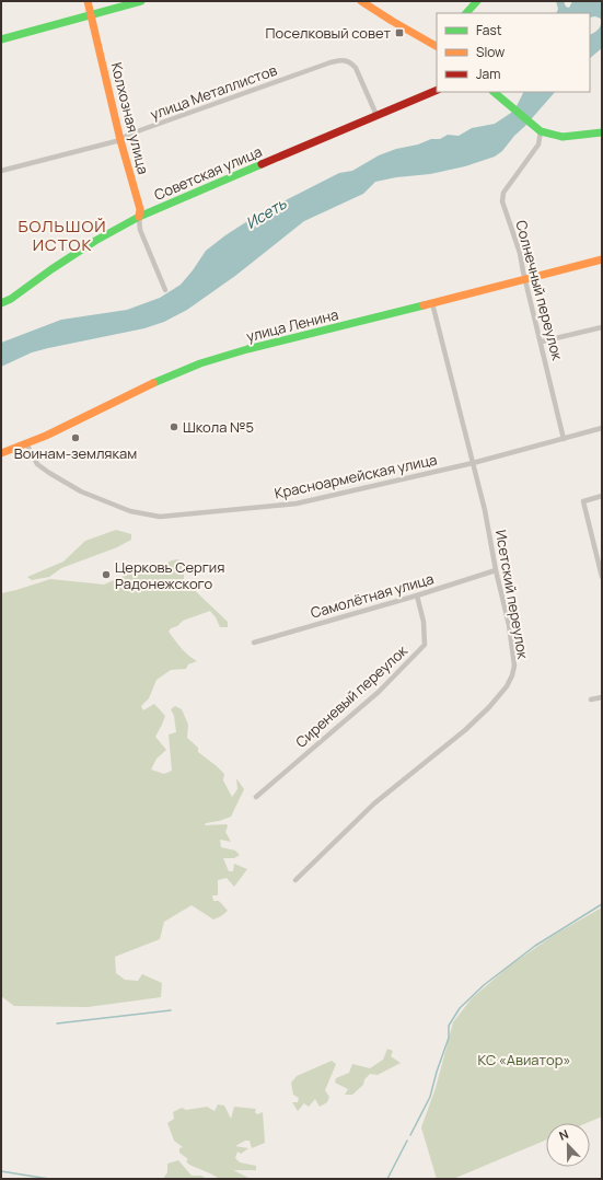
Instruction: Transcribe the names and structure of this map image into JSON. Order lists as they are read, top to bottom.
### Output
{
  "streets": {
    "street": [
      "улица Металлистов",
      "Колхозная улица",
      "Советская улица",
      "Солнечный переулок",
      "улица Ленина",
      "Красноармейская улица",
      "Исетский переулок",
      "Самолётная улица",
      "Сиреневый переулок"
    ]
  },
  "crossings": [
    ["улица Металлистов", "Колхозная улица"],
    ["улица Металлистов", "Советская улица"],
    ["Колхозная улица", "Советская улица"],
    ["Солнечный переулок", "улица Ленина"],
    ["Солнечный переулок", "Красноармейская улица"],
    ["улица Ленина", "Красноармейская улица"],
    ["улица Ленина", "Исетский переулок"],
    ["Красноармейская улица", "Исетский переулок"],
    ["Исетский переулок", "Самолётная улица"],
    ["Самолётная улица", "Сиреневый переулок"]
  ],
  "districts": ["БОЛЬШОЙ ИСТОК"],
  "water": ["Исеть"],
  "parks": ["КС «Авиатор»"],
  "places": {
    "transit": ["Поселковый совет"],
    "other": ["Школа №5", "Воинам-землякам", "Церковь Сергия Радонежского"]
  },
  "legend": ["Fast", "Slow", "Jam"],
  "north": "top"
}
